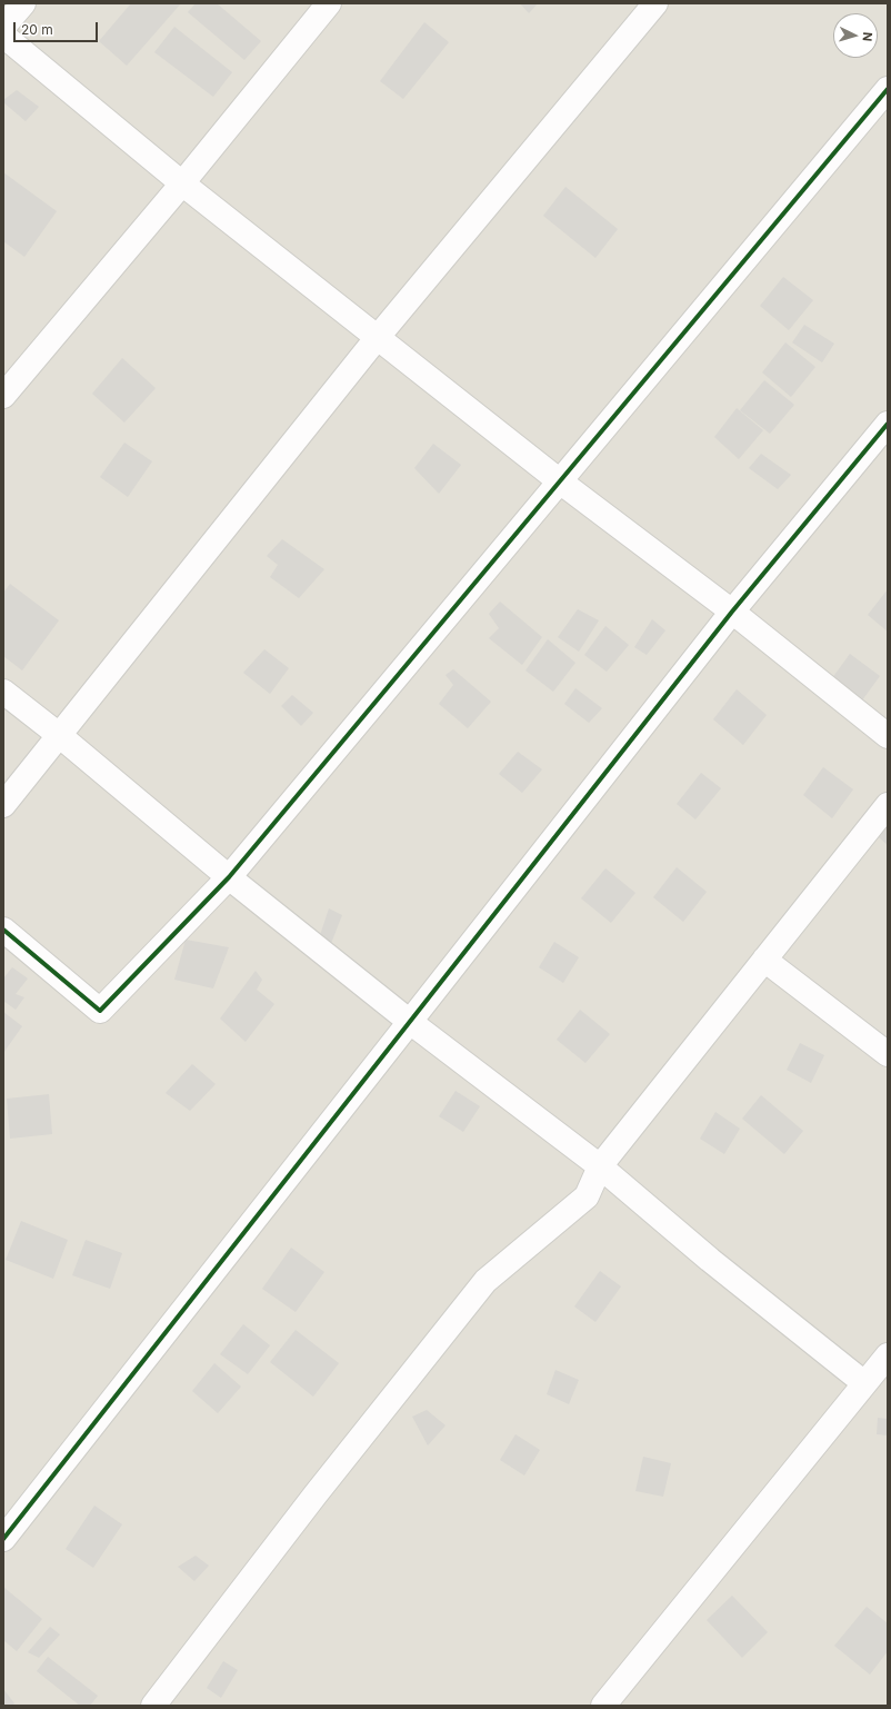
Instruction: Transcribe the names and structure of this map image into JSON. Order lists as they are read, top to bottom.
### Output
{
  "scale_bar": "20 m",
  "north": "right"
}
